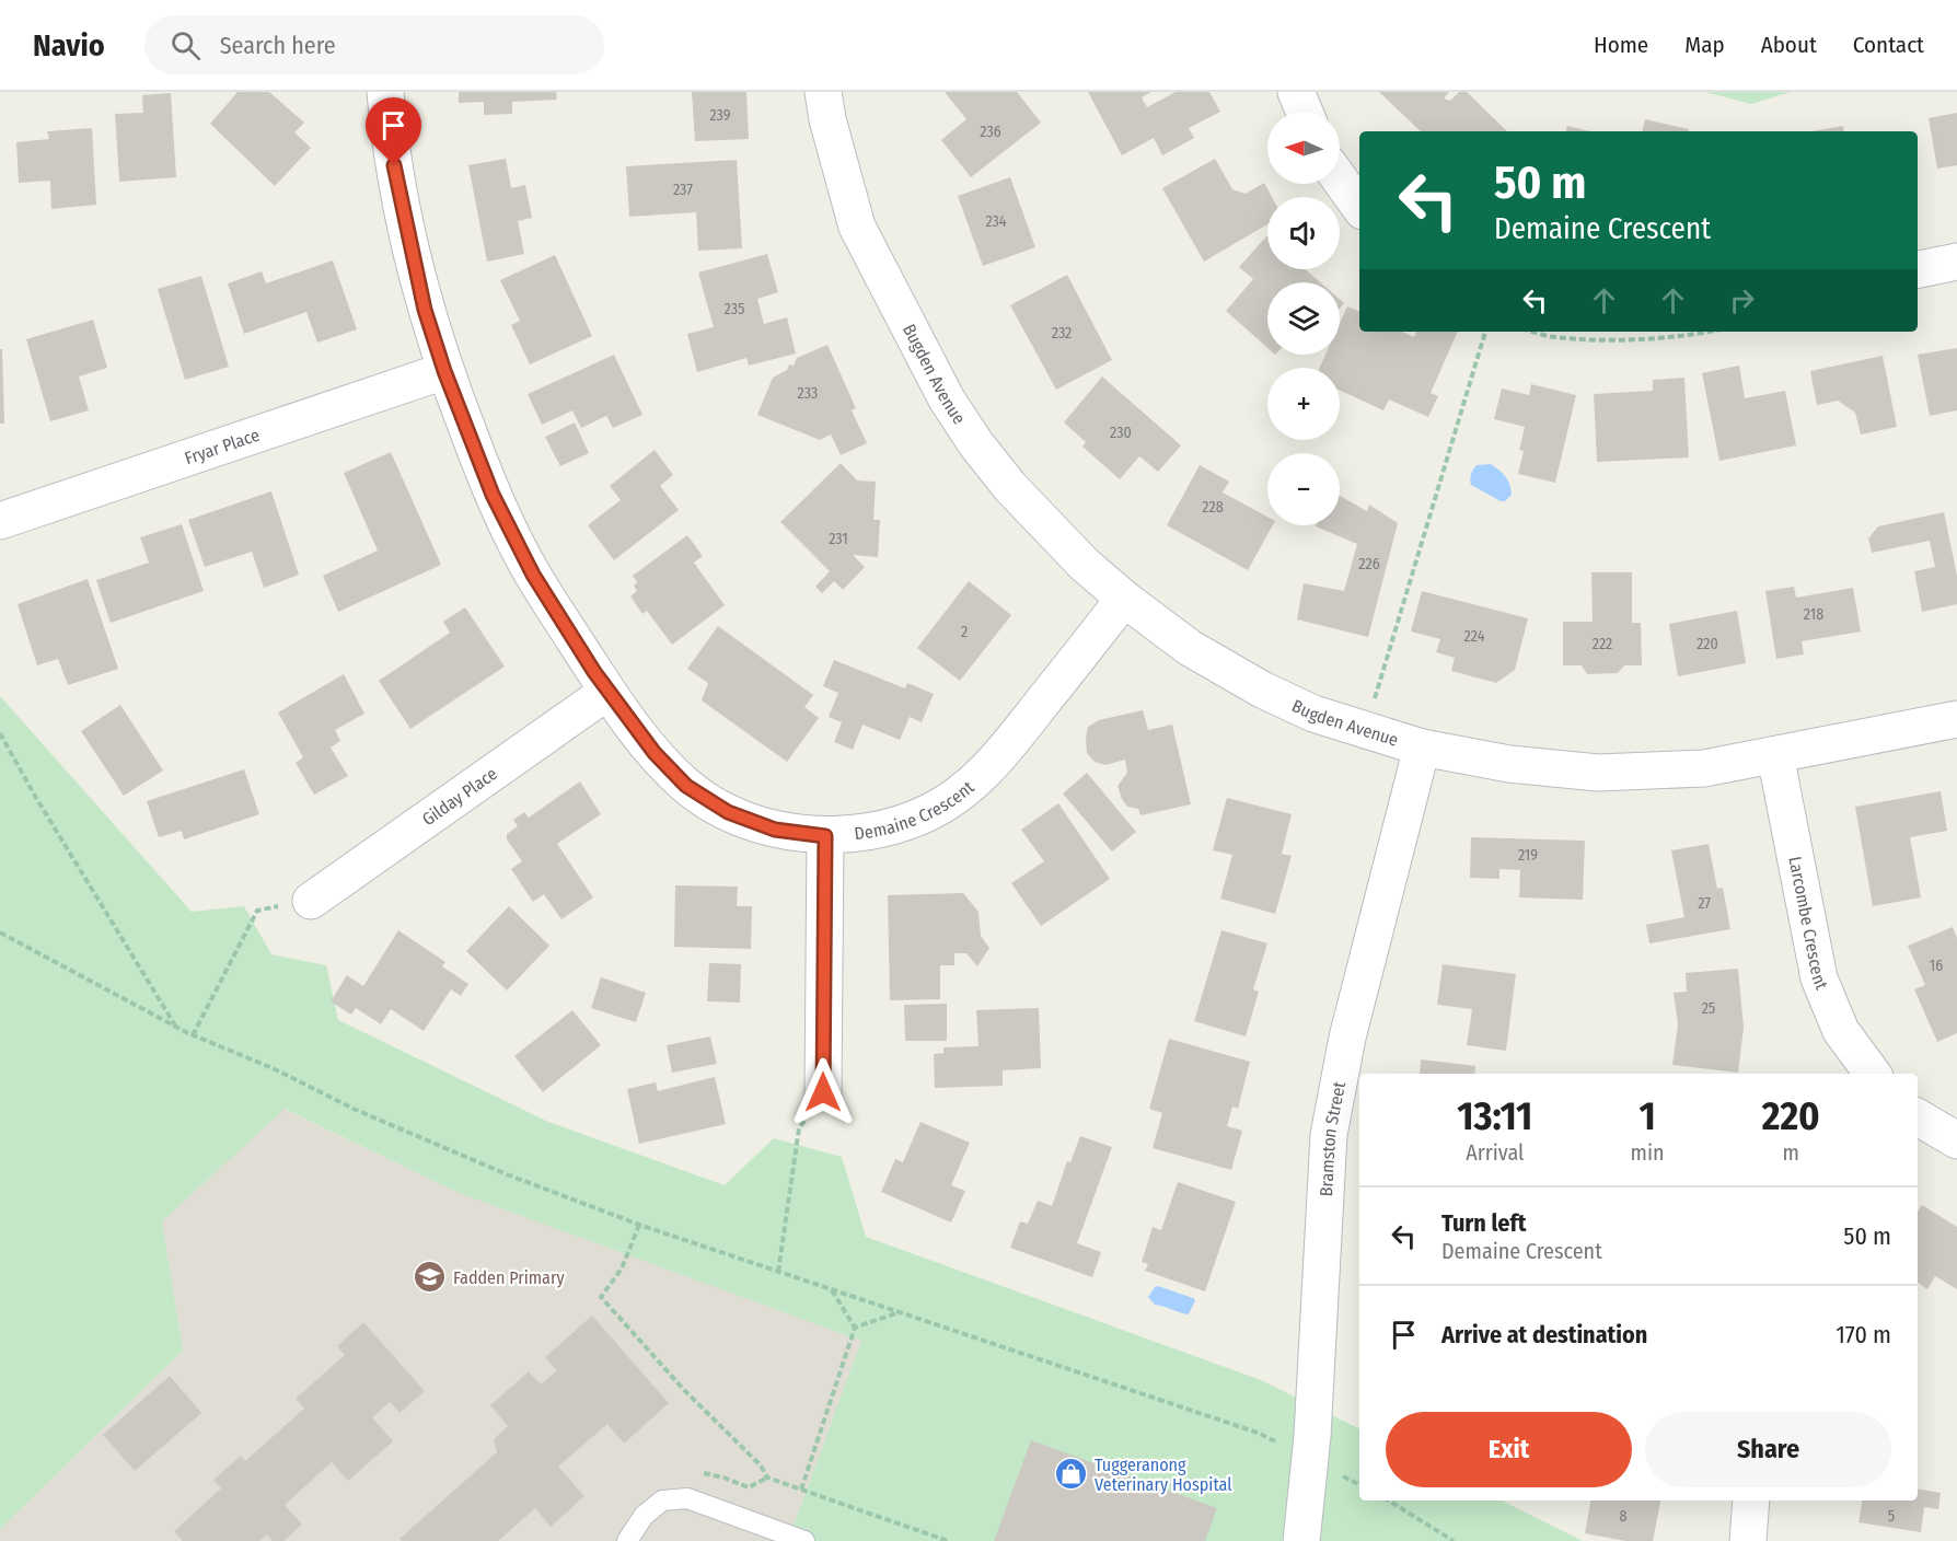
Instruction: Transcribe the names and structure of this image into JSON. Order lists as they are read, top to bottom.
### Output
{
  "streets": {
    "street": [
      "Bugden Avenue",
      "Fryar Place",
      "Gilday Place",
      "Demaine Crescent",
      "Larcombe Crescent",
      "Bramston Street"
    ]
  },
  "crossings": [
    ["Bugden Avenue", "Demaine Crescent"],
    ["Bugden Avenue", "Larcombe Crescent"],
    ["Bugden Avenue", "Bramston Street"],
    ["Fryar Place", "Demaine Crescent"],
    ["Gilday Place", "Demaine Crescent"]
  ],
  "places": {
    "school or university": ["Fadden Primary"],
    "shop": ["Tuggeranong Veterinary Hospital"]
  },
  "house_numbers": [
    "239",
    "236",
    "237",
    "234",
    "235",
    "232",
    "233",
    "230",
    "228",
    "231",
    "226",
    "218",
    "2",
    "224",
    "222",
    "220",
    "219",
    "27",
    "16",
    "25",
    "8",
    "5"
  ],
  "north": "left",
  "page": {
    "header": "Navio",
    "search": "Search here",
    "nav": [
      "Home",
      "Map",
      "About",
      "Contact"
    ],
    "map_buttons": ["+", "−"],
    "turn": ["50 m", "Demaine Crescent"],
    "eta": [
      "13:11",
      "Arrival",
      "1",
      "min",
      "220",
      "m"
    ],
    "list": [
      {
        "name": "Turn left",
        "note": "Demaine Crescent",
        "value": "50 m"
      },
      {
        "name": "Arrive at destination",
        "value": "170 m"
      }
    ],
    "buttons": ["Exit", "Share"]
  }
}
